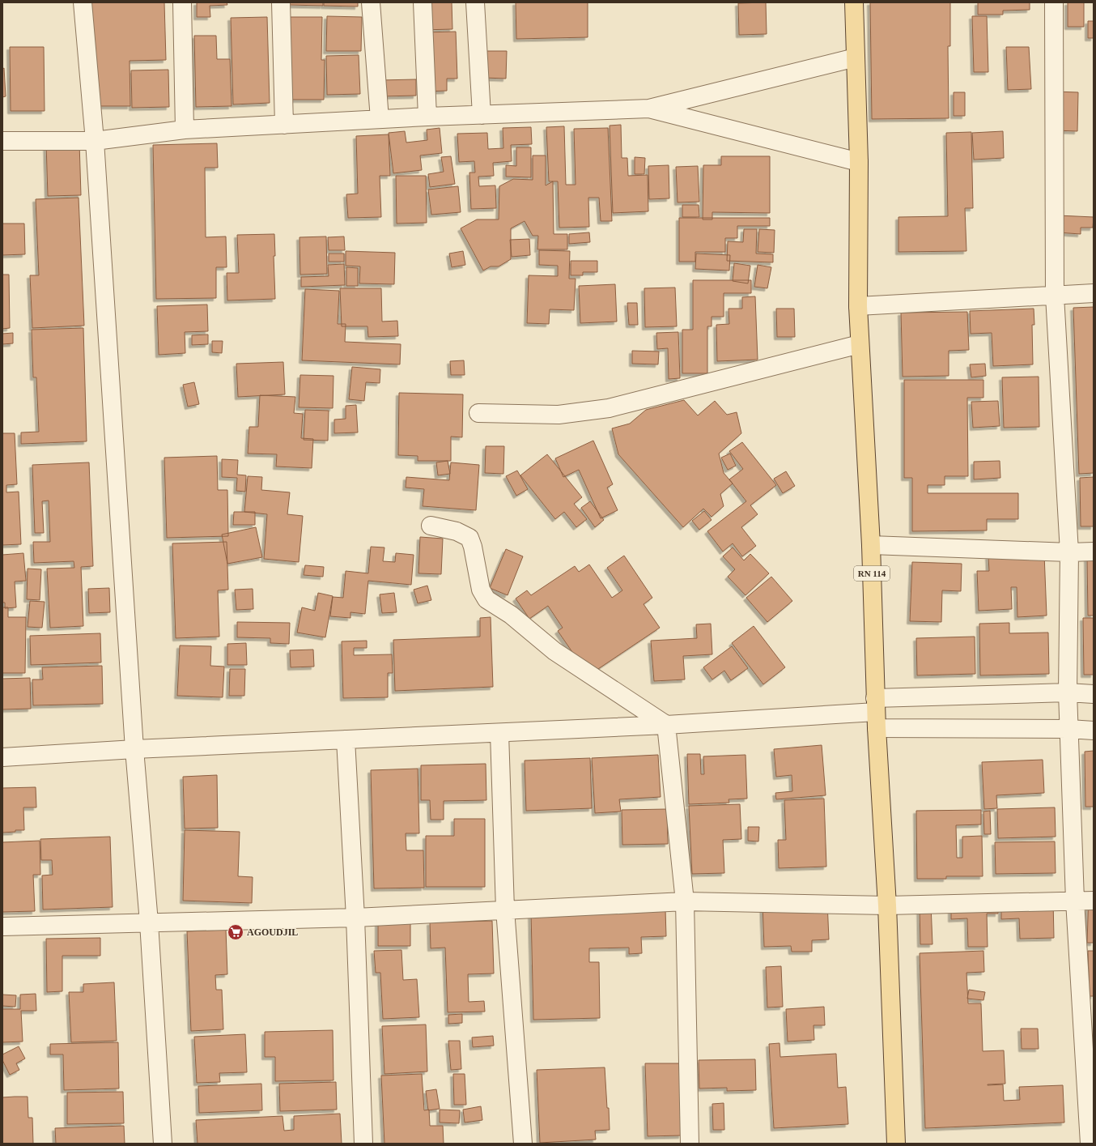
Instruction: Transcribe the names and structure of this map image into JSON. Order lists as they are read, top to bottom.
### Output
{
  "streets": {
    "main road": ["RN 114"]
  },
  "places": {
    "supermarket": ["AGOUDJIL"]
  }
}
